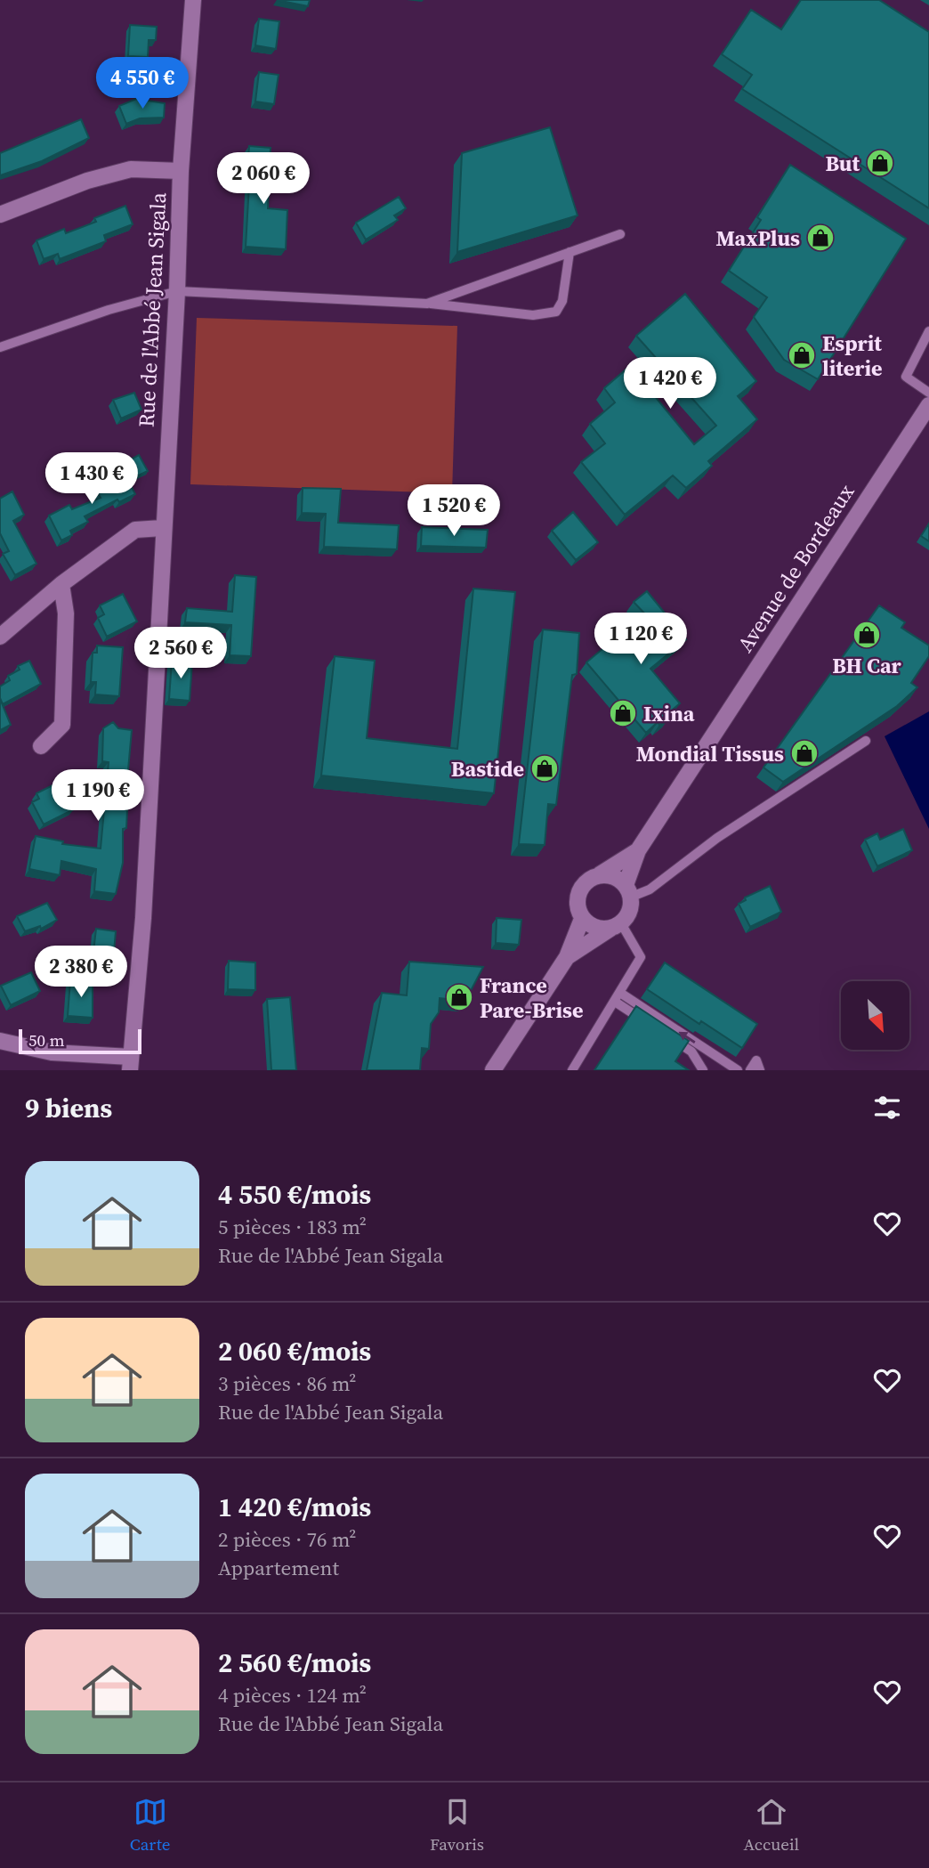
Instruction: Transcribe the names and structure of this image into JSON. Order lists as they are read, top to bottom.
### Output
{
  "streets": {
    "street": ["Rue de l'Abbé Jean Sigala", "Avenue de Bordeaux"]
  },
  "places": {
    "shop": [
      "But",
      "MaxPlus",
      "Esprit literie",
      "BH Car",
      "Ixina",
      "Mondial Tissus",
      "Bastide",
      "France Pare-Brise"
    ]
  },
  "scale_bar": "50 m",
  "north": "bottom right",
  "page": {
    "price": [
      "4 550 €",
      "2 060 €",
      "1 420 €",
      "1 430 €",
      "1 520 €",
      "1 120 €",
      "2 560 €",
      "1 190 €",
      "2 380 €"
    ],
    "scale": "50 m",
    "heading": "9 biens",
    "list": [
      {
        "name": "4 550 €/mois",
        "note": "5 pièces · 183 m² · Rue de l'Abbé Jean Sigala"
      },
      {
        "name": "2 060 €/mois",
        "note": "3 pièces · 86 m² · Rue de l'Abbé Jean Sigala"
      },
      {
        "name": "1 420 €/mois",
        "note": "2 pièces · 76 m² · Appartement"
      },
      {
        "name": "2 560 €/mois",
        "note": "4 pièces · 124 m² · Rue de l'Abbé Jean Sigala"
      }
    ],
    "tabs": ["Carte", "Favoris", "Accueil"]
  }
}
